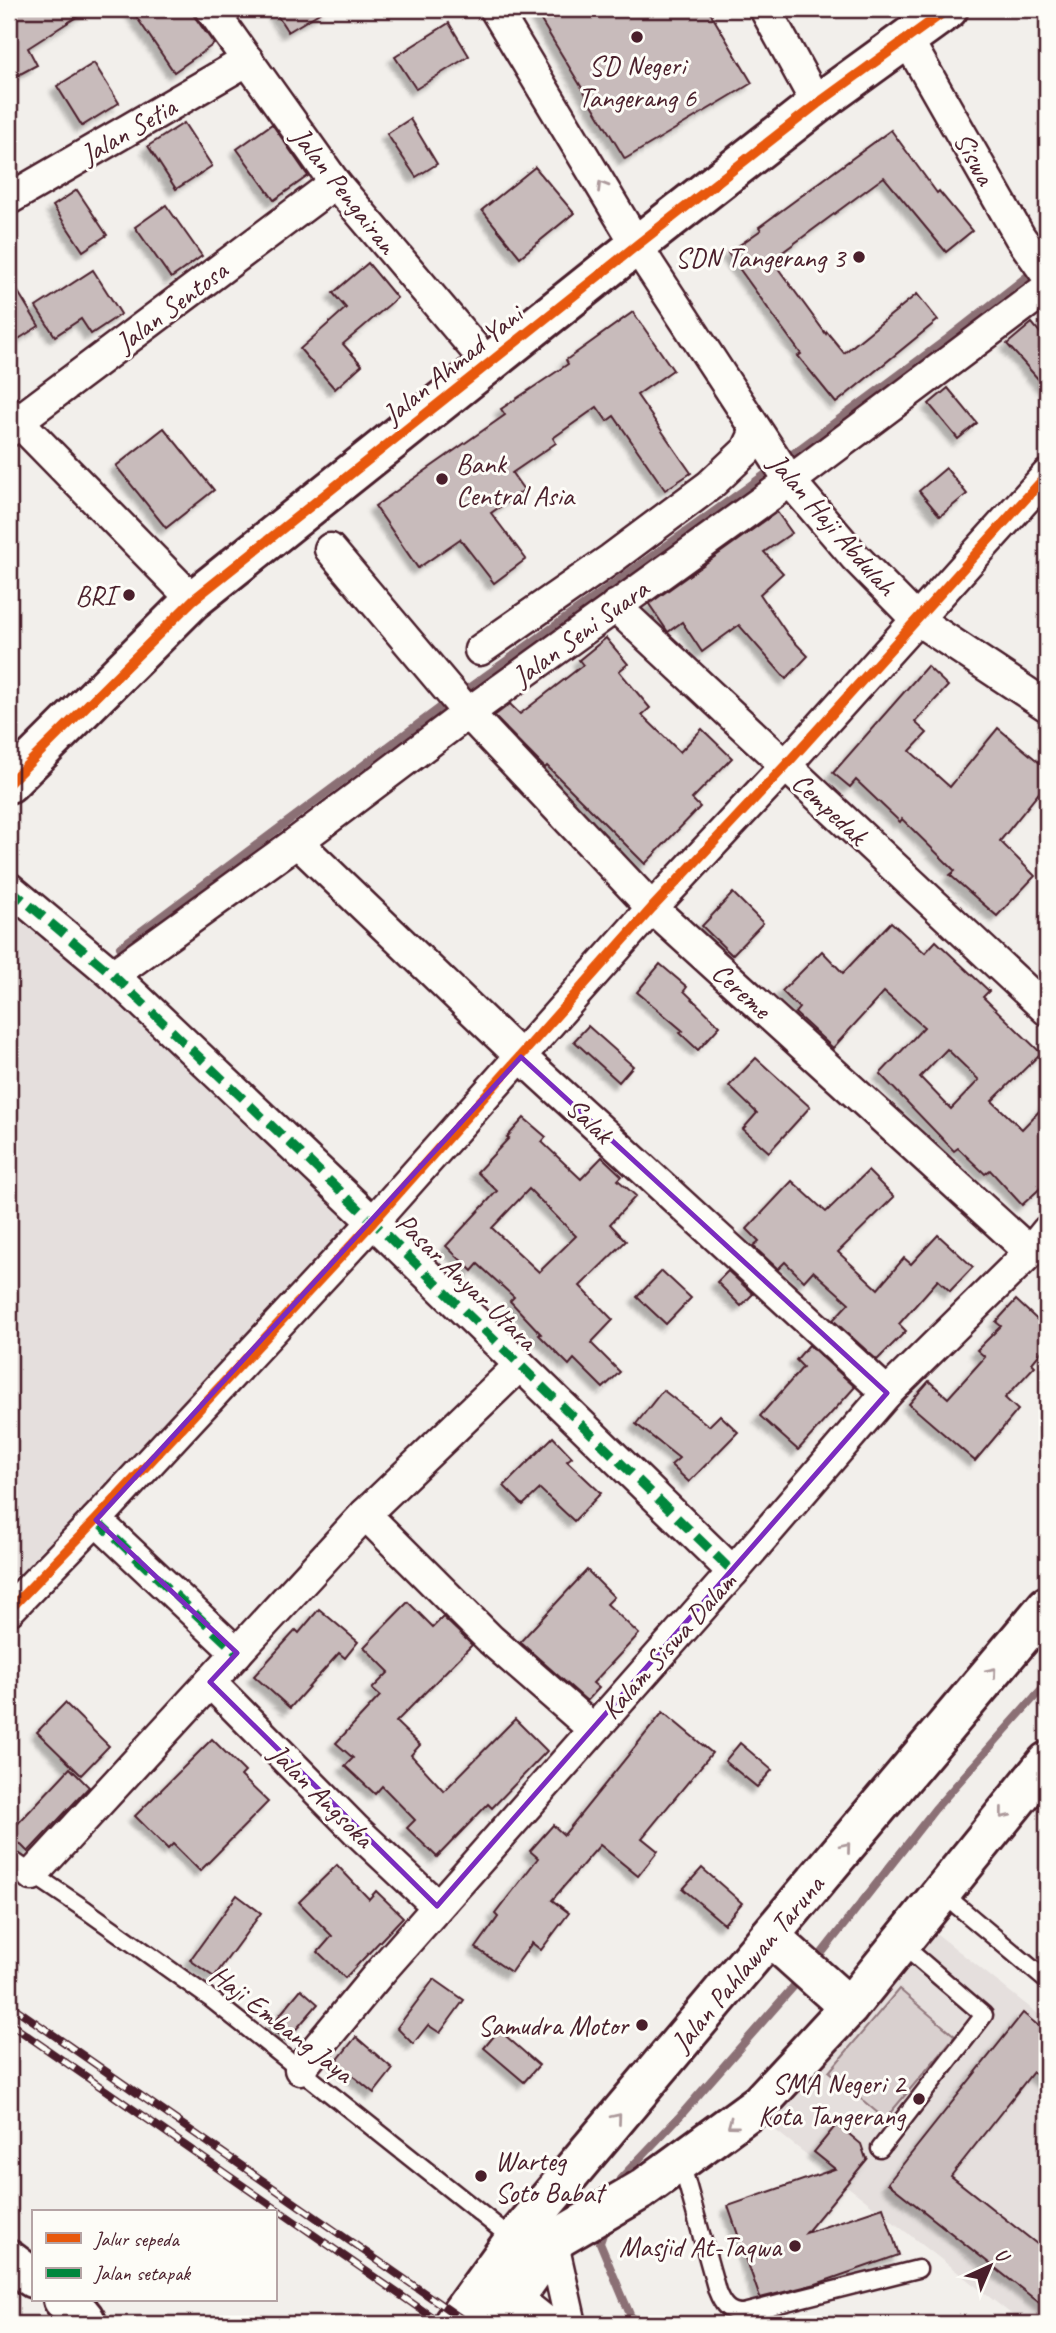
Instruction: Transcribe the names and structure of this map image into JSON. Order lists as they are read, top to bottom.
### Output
{
  "streets": {
    "main road": ["Jalan Ahmad Yani", "Jalan Pahlawan Taruna"],
    "street": [
      "Jalan Setia",
      "Siswa",
      "Jalan Pengairan",
      "Jalan Sentosa",
      "Jalan Haji Abdulah",
      "Jalan Seni Suara",
      "Cempedak",
      "Cereme",
      "Salak",
      "Pasar Anyar Utara",
      "Kalam Siswa Dalam",
      "Jalan Angsoka"
    ],
    "lane": ["Haji Embang Jaya"]
  },
  "crossings": [
    ["Jalan Setia", "Jalan Pengairan"],
    ["Siswa", "Jalan Ahmad Yani"],
    ["Jalan Pengairan", "Jalan Sentosa"],
    ["Jalan Pengairan", "Jalan Ahmad Yani"],
    ["Jalan Ahmad Yani", "Jalan Haji Abdulah"],
    ["Jalan Haji Abdulah", "Jalan Seni Suara"],
    ["Jalan Seni Suara", "Cempedak"],
    ["Jalan Seni Suara", "Cereme"],
    ["Jalan Seni Suara", "Salak"],
    ["Jalan Seni Suara", "Pasar Anyar Utara"],
    ["Cereme", "Kalam Siswa Dalam"],
    ["Salak", "Kalam Siswa Dalam"],
    ["Pasar Anyar Utara", "Kalam Siswa Dalam"],
    ["Kalam Siswa Dalam", "Jalan Angsoka"],
    ["Kalam Siswa Dalam", "Haji Embang Jaya"],
    ["Jalan Pahlawan Taruna", "Haji Embang Jaya"]
  ],
  "places": [
    "SD Negeri Tangerang 6",
    "SDN Tangerang 3",
    "Bank Central Asia",
    "BRI",
    "Samudra Motor",
    "SMA Negeri 2 Kota Tangerang",
    "Warteg Soto Babat",
    "Masjid At-Taqwa"
  ],
  "legend": ["Jalur sepeda", "Jalan setapak"],
  "north": "top right"
}
